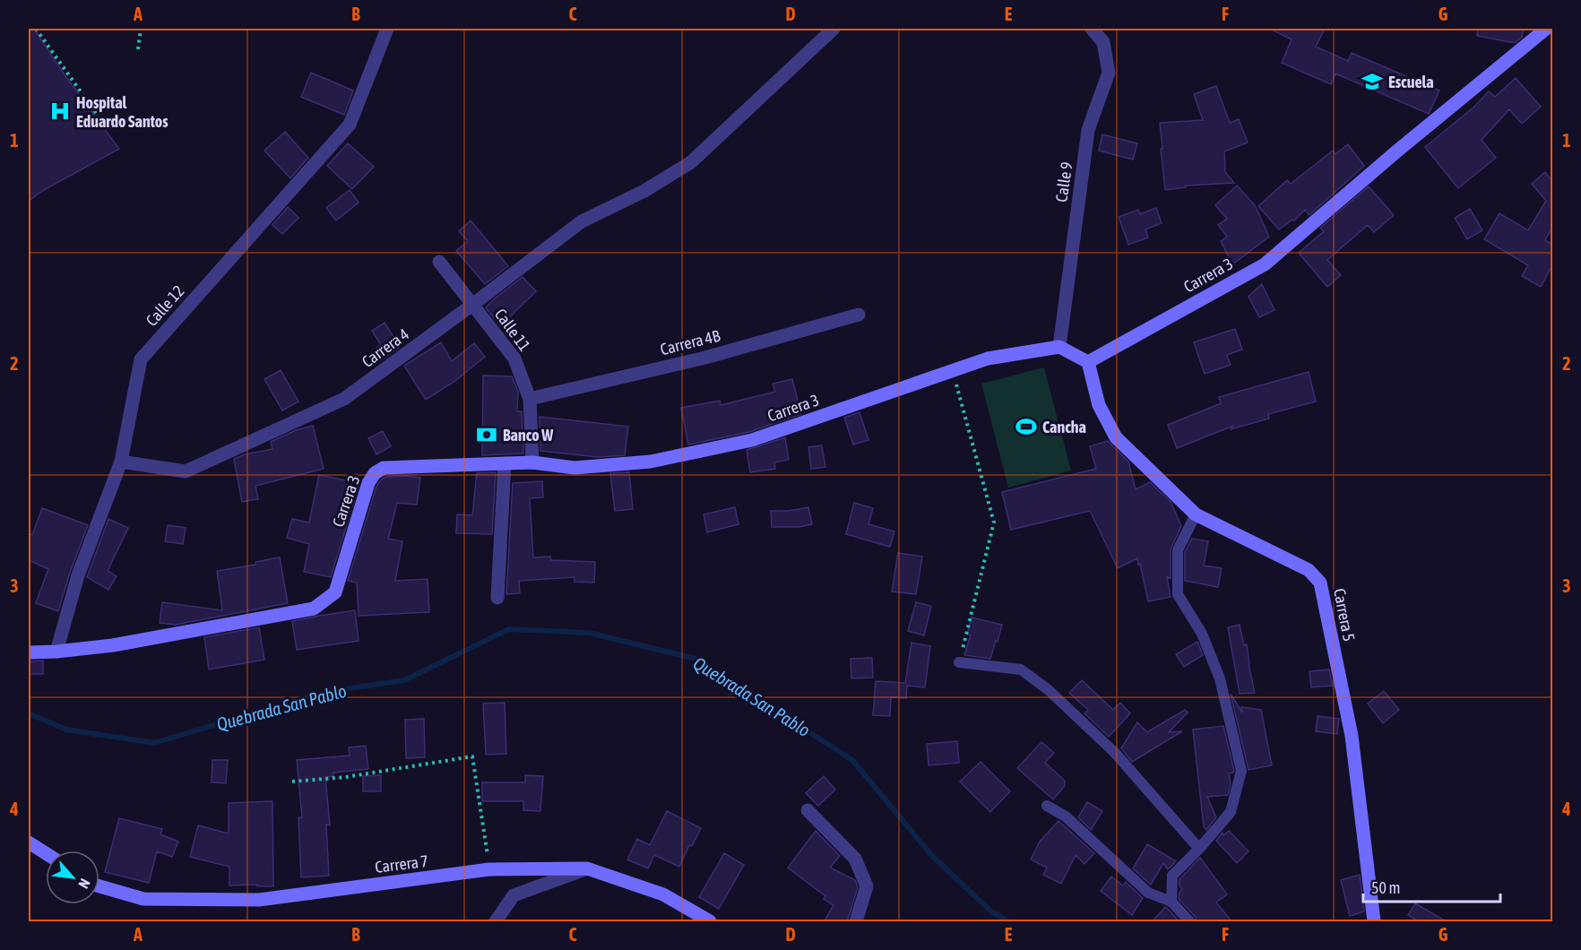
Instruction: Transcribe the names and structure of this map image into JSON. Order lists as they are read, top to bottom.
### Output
{
  "streets": {
    "street": [
      "Calle 9",
      "Carrera 3",
      "Calle 12",
      "Calle 11",
      "Carrera 4B",
      "Carrera 4",
      "Carrera 5",
      "Carrera 7"
    ]
  },
  "crossings": [
    ["Calle 9", "Carrera 3"],
    ["Carrera 3", "Calle 12"],
    ["Carrera 3", "Calle 11"],
    ["Carrera 3", "Carrera 5"],
    ["Calle 12", "Carrera 4"],
    ["Calle 11", "Carrera 4B"],
    ["Calle 11", "Carrera 4"]
  ],
  "water": ["Quebrada San Pablo"],
  "places": {
    "school or university": ["Escuela"],
    "hospital": ["Hospital Eduardo Santos"],
    "sports": ["Cancha"],
    "bank": ["Banco W"]
  },
  "scale_bar": "50 m",
  "north": "bottom right",
  "grid": {
    "columns": [
      "A",
      "B",
      "C",
      "D",
      "E",
      "F",
      "G"
    ],
    "rows": [
      "1",
      "2",
      "3",
      "4"
    ]
  }
}
